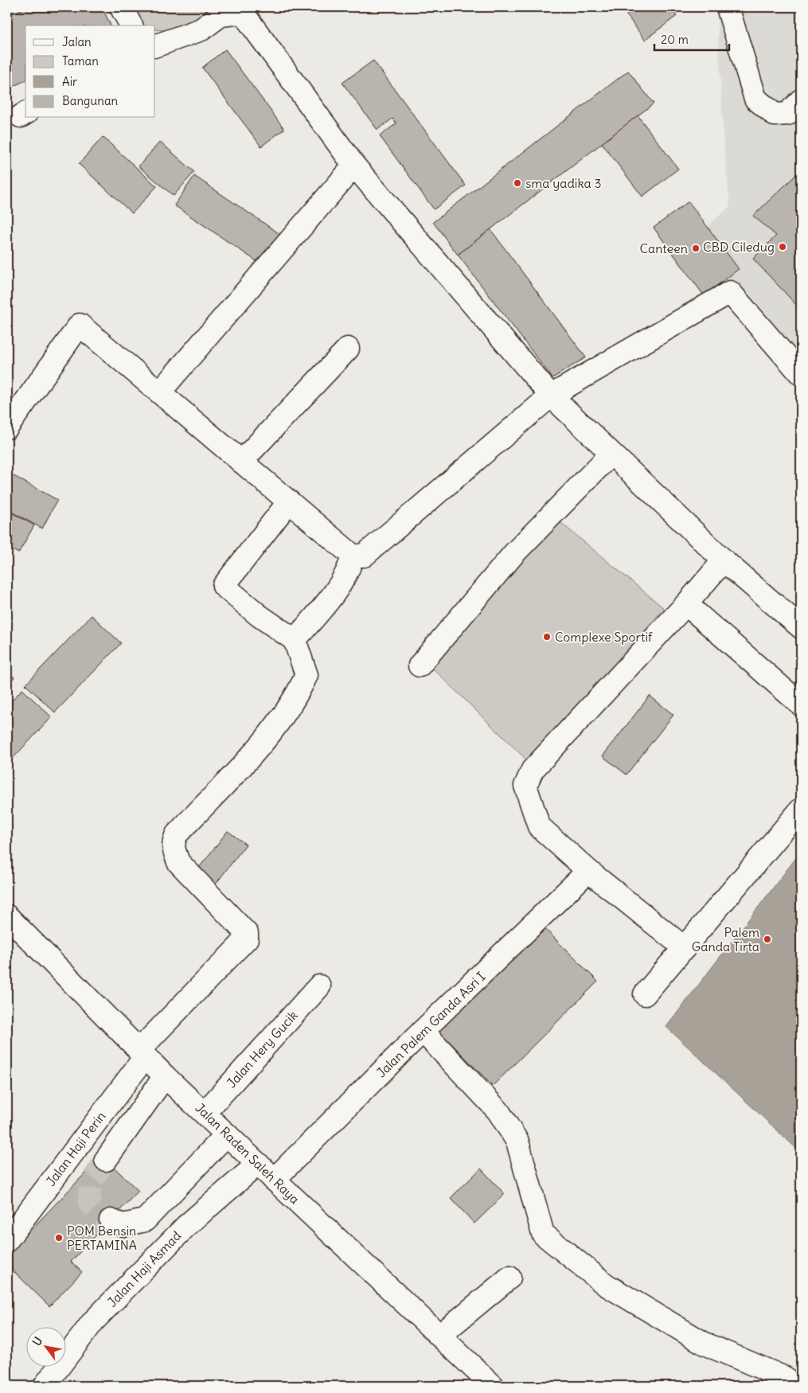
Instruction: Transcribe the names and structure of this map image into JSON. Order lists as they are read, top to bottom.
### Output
{
  "streets": {
    "street": [
      "Jalan Palem Ganda Asri I",
      "Jalan Hery Gucik",
      "Jalan Haji Perin",
      "Jalan Raden Saleh Raya",
      "Jalan Haji Asmad"
    ]
  },
  "crossings": [
    ["Jalan Palem Ganda Asri I", "Jalan Raden Saleh Raya"],
    ["Jalan Hery Gucik", "Jalan Raden Saleh Raya"],
    ["Jalan Haji Perin", "Jalan Raden Saleh Raya"],
    ["Jalan Raden Saleh Raya", "Jalan Haji Asmad"]
  ],
  "places": [
    "sma yadika 3",
    "CBD Ciledug",
    "Canteen",
    "Complexe Sportif",
    "Palem Ganda Tirta",
    "POM Bensin PERTAMINA"
  ],
  "legend": [
    "Jalan",
    "Taman",
    "Air",
    "Bangunan"
  ],
  "scale_bar": "20 m",
  "north": "top left"
}
